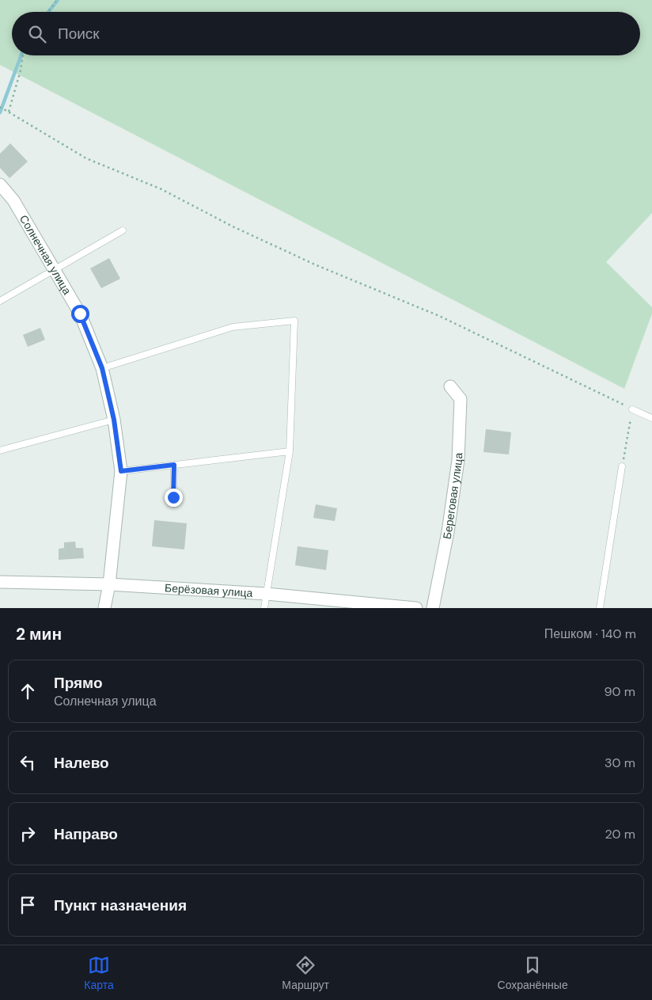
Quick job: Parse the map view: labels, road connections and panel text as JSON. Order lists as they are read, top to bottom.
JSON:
{
  "streets": {
    "street": ["Солнечная улица", "Береговая улица", "Берёзовая улица"]
  },
  "crossings": [
    ["Солнечная улица", "Берёзовая улица"]
  ],
  "page": {
    "search": "Поиск",
    "heading": ["2 мин", "Пешком · 140 m"],
    "list": [
      ["Прямо", "Солнечная улица", "90 m"],
      ["Налево", "30 m"],
      ["Направо", "20 m"],
      "Пункт назначения"
    ],
    "nav": ["Карта", "Маршрут", "Сохранённые"]
  }
}
